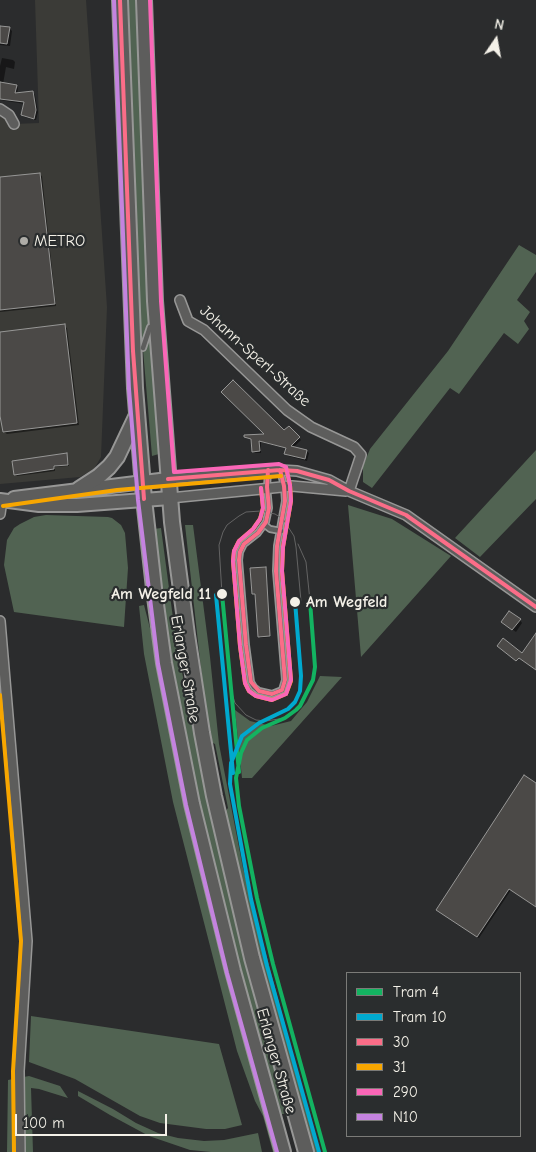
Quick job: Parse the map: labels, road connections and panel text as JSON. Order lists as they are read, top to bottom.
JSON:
{
  "streets": {
    "main road": ["Erlanger Straße"],
    "street": ["Johann-Sperl-Straße"]
  },
  "places": ["METRO", "Am Wegfeld 11", "Am Wegfeld"],
  "lines": [
    "transit line 30",
    "transit line 290",
    "transit line N10",
    "transit line 31",
    "tram line 4",
    "tram line 10"
  ],
  "legend": [
    "Tram 4",
    "Tram 10",
    "30",
    "31",
    "290",
    "N10"
  ],
  "scale_bar": "100 m",
  "north": "top"
}
